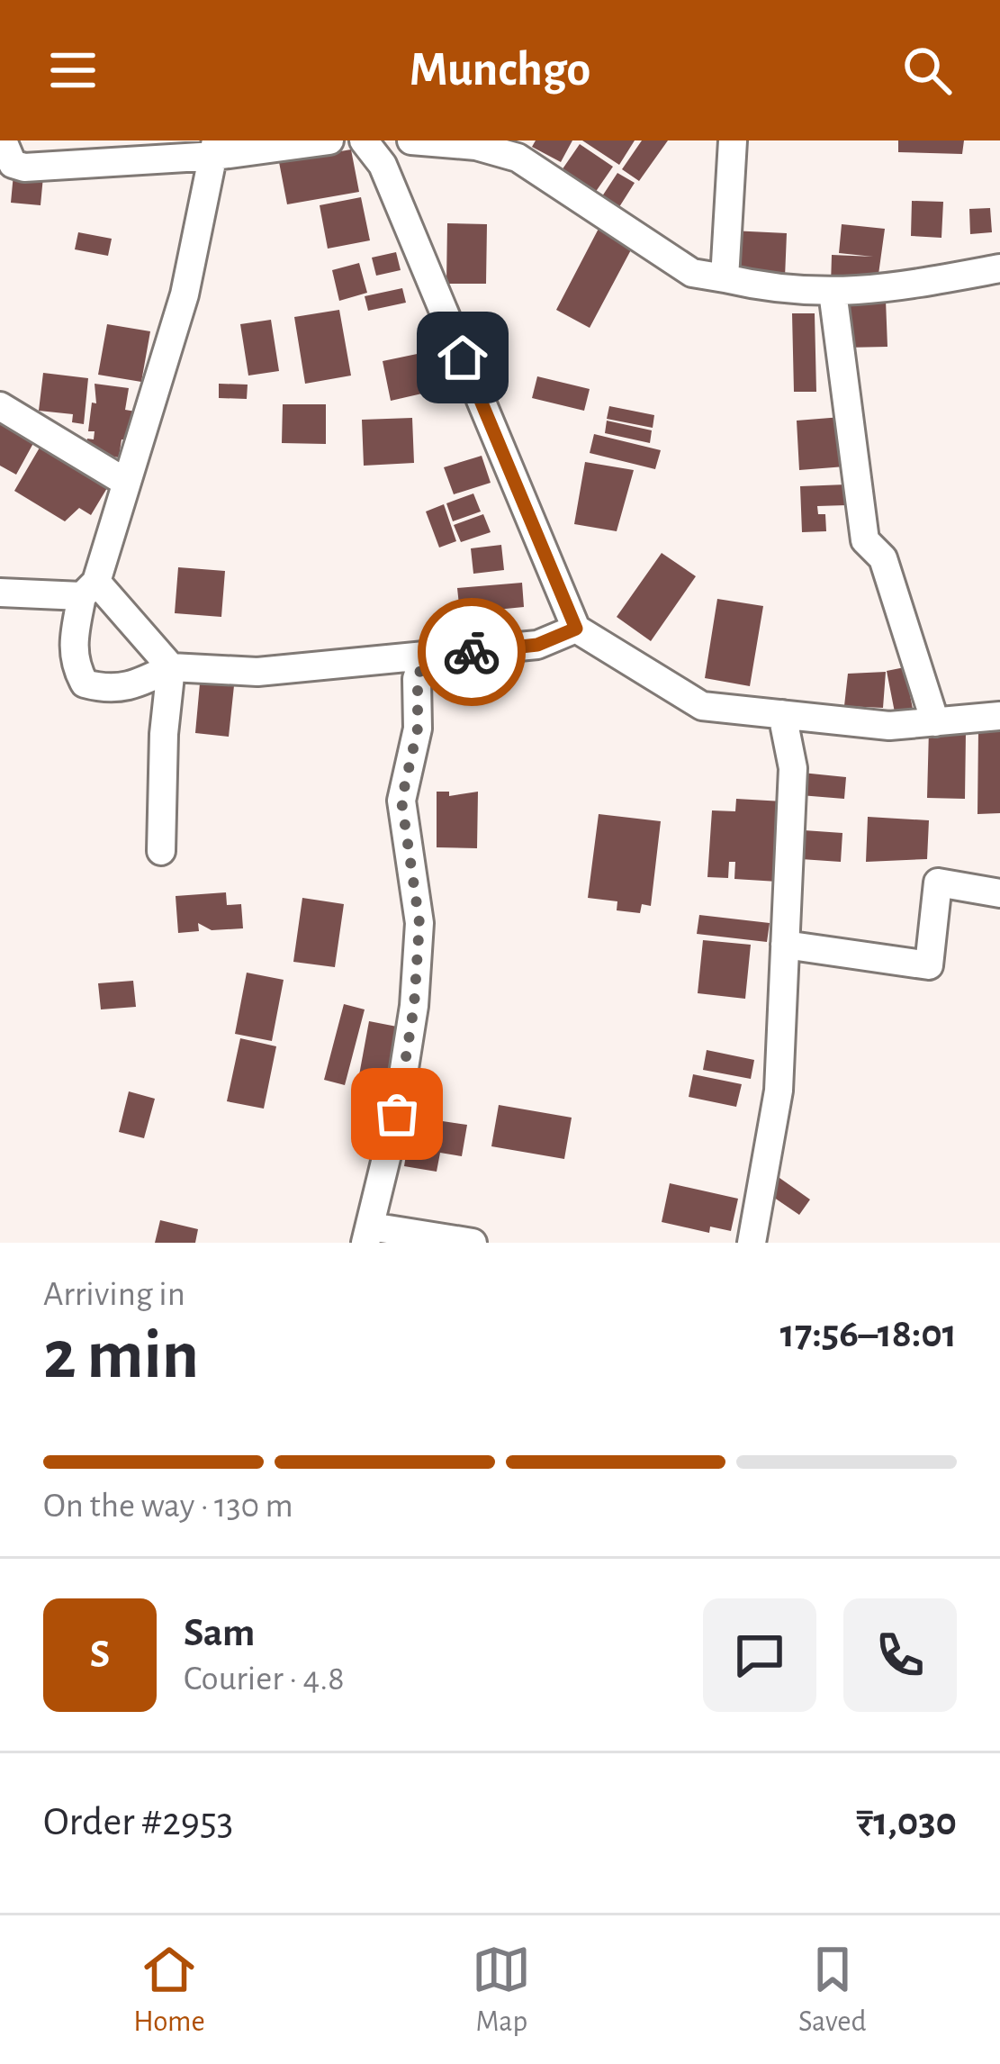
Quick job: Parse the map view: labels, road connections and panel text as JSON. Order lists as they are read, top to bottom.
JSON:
{
  "page": {
    "header": "Munchgo",
    "heading": ["2 min", "Arriving in", "17:56–18:01"],
    "panel": [
      "Sam",
      "Courier · 4.8",
      "Order #2953",
      "₹1,030"
    ],
    "bar": "On the way · 130 m",
    "round": "S",
    "tabs": ["Home", "Map", "Saved"]
  }
}
